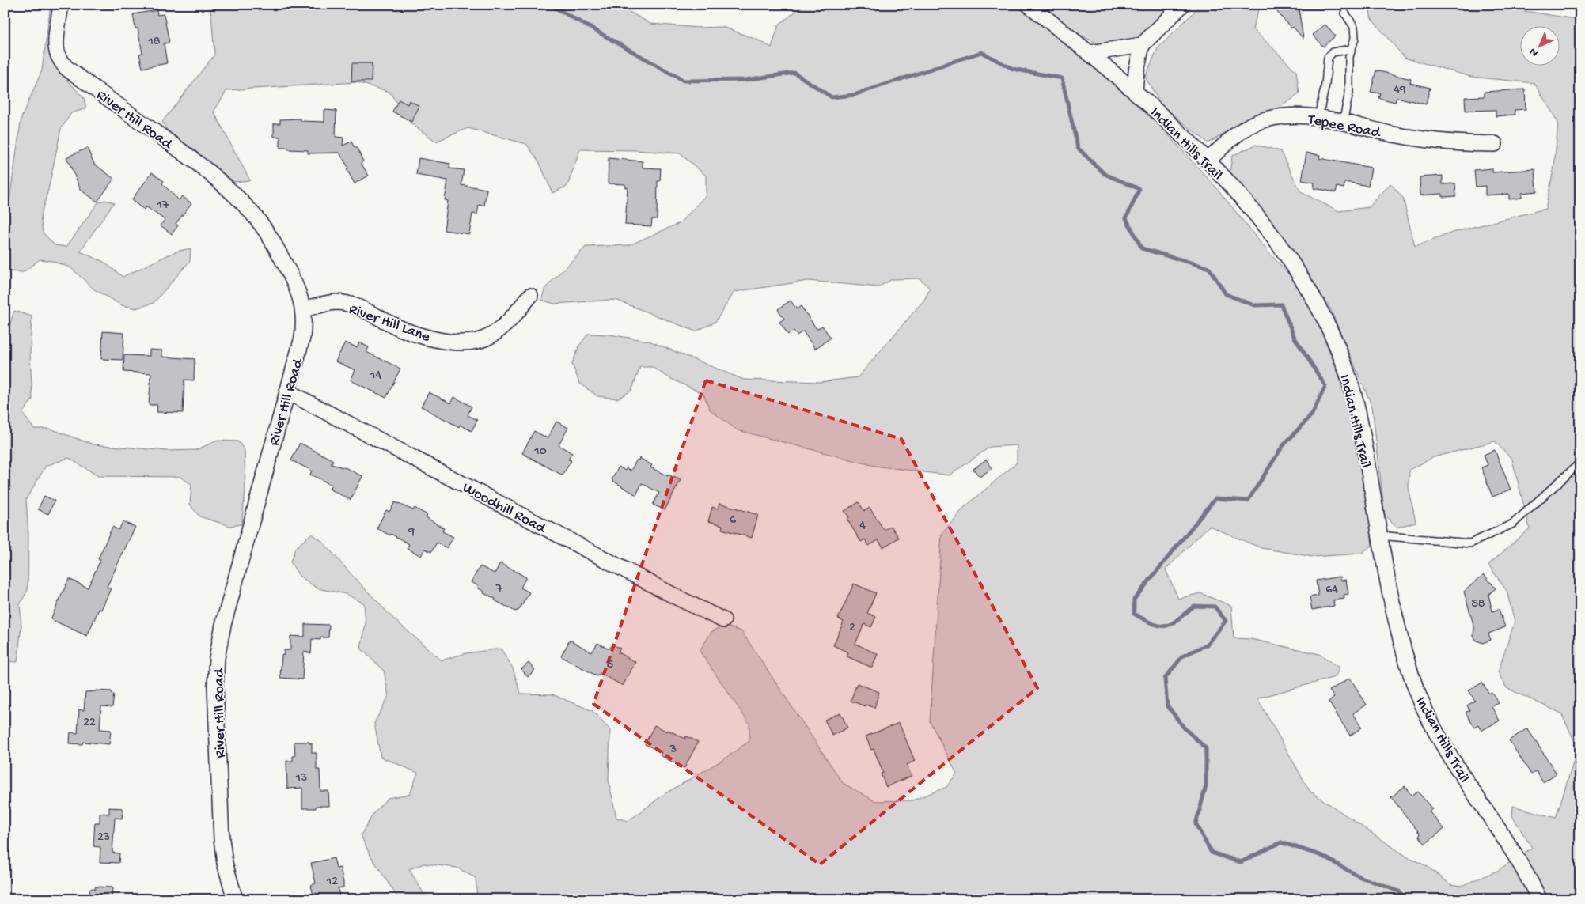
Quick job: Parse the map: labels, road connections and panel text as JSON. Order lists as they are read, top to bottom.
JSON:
{
  "streets": {
    "street": [
      "River Hill Road",
      "Tepee Road",
      "Indian Hills Trail",
      "River Hill Lane",
      "Woodhill Road"
    ]
  },
  "crossings": [
    ["River Hill Road", "River Hill Lane"],
    ["River Hill Road", "Woodhill Road"],
    ["Tepee Road", "Indian Hills Trail"]
  ],
  "house_numbers": [
    "18",
    "49",
    "17",
    "14",
    "10",
    "6",
    "4",
    "9",
    "7",
    "64",
    "58",
    "2",
    "5",
    "22",
    "3",
    "13",
    "23",
    "12"
  ],
  "north": "bottom left"
}
